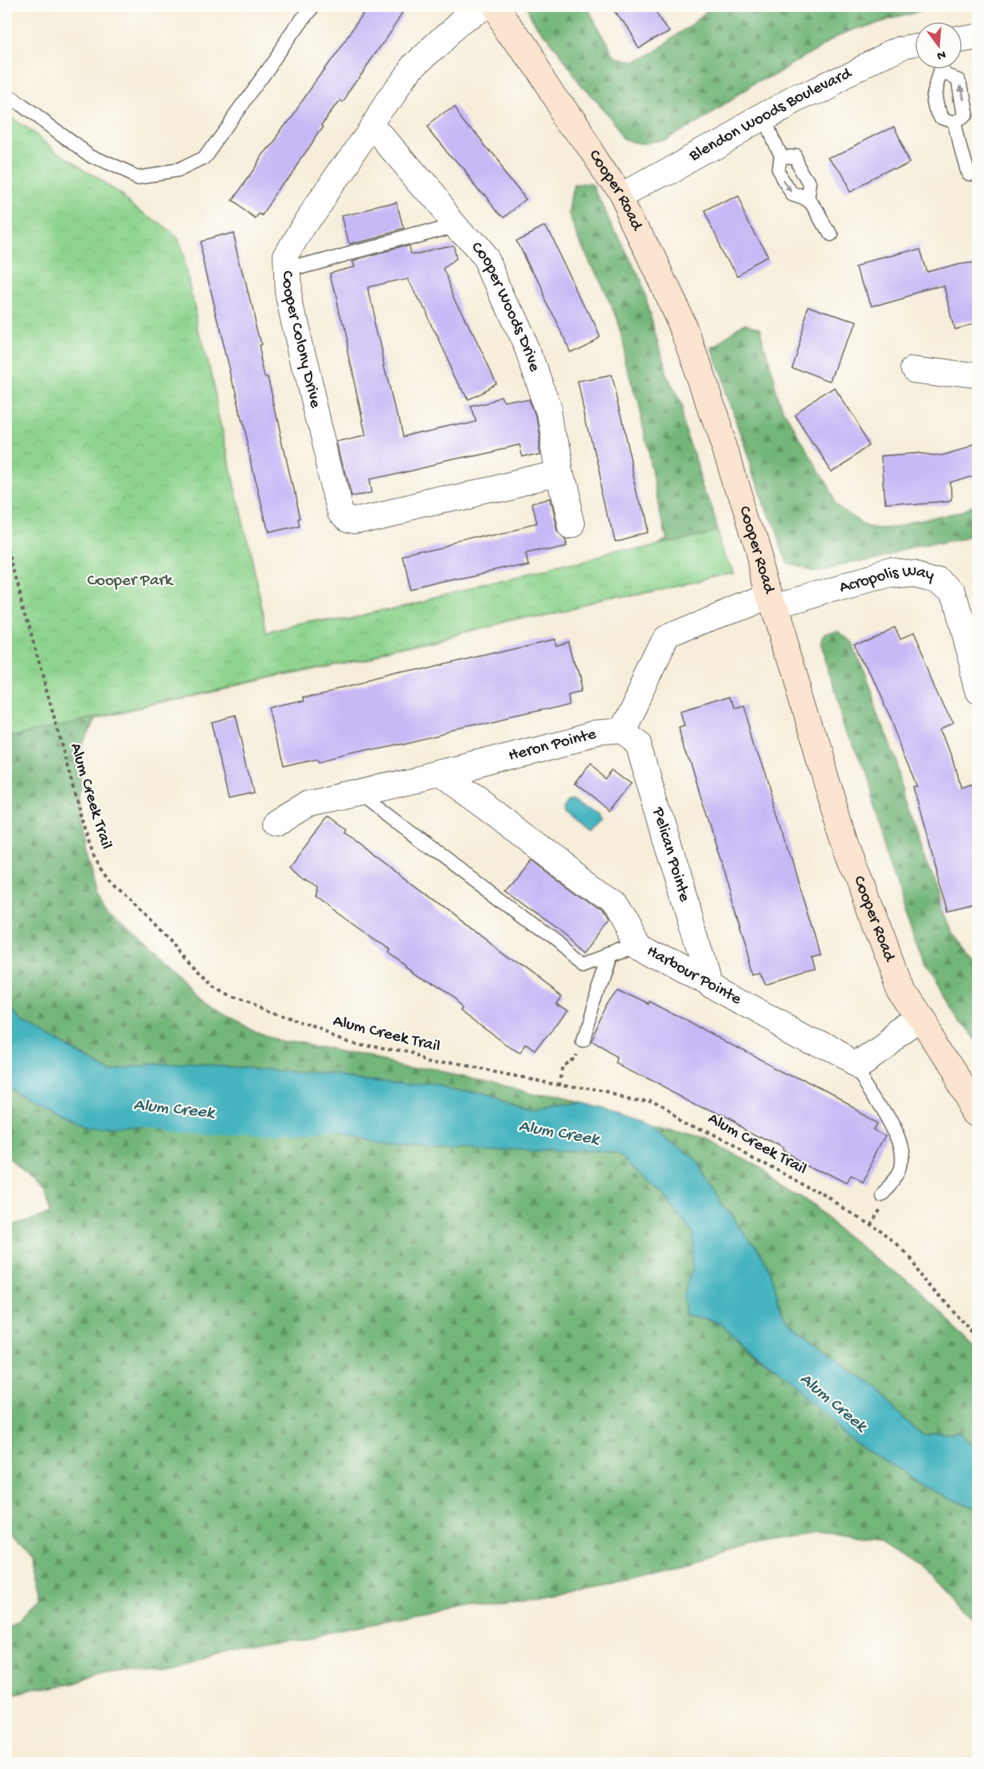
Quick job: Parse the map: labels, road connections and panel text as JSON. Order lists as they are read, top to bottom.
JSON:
{
  "streets": {
    "street": [
      "Blendon Woods Boulevard",
      "Cooper Road",
      "Cooper Woods Drive",
      "Cooper Colony Drive",
      "Acropolis Way",
      "Heron Pointe",
      "Pelican Pointe",
      "Harbour Pointe"
    ],
    "path": ["Alum Creek Trail"]
  },
  "crossings": [
    ["Blendon Woods Boulevard", "Cooper Road"],
    ["Cooper Road", "Acropolis Way"],
    ["Cooper Woods Drive", "Cooper Colony Drive"],
    ["Heron Pointe", "Pelican Pointe"],
    ["Heron Pointe", "Harbour Pointe"],
    ["Pelican Pointe", "Harbour Pointe"]
  ],
  "water": ["Alum Creek"],
  "parks": ["Cooper Park"],
  "north": "bottom"
}
